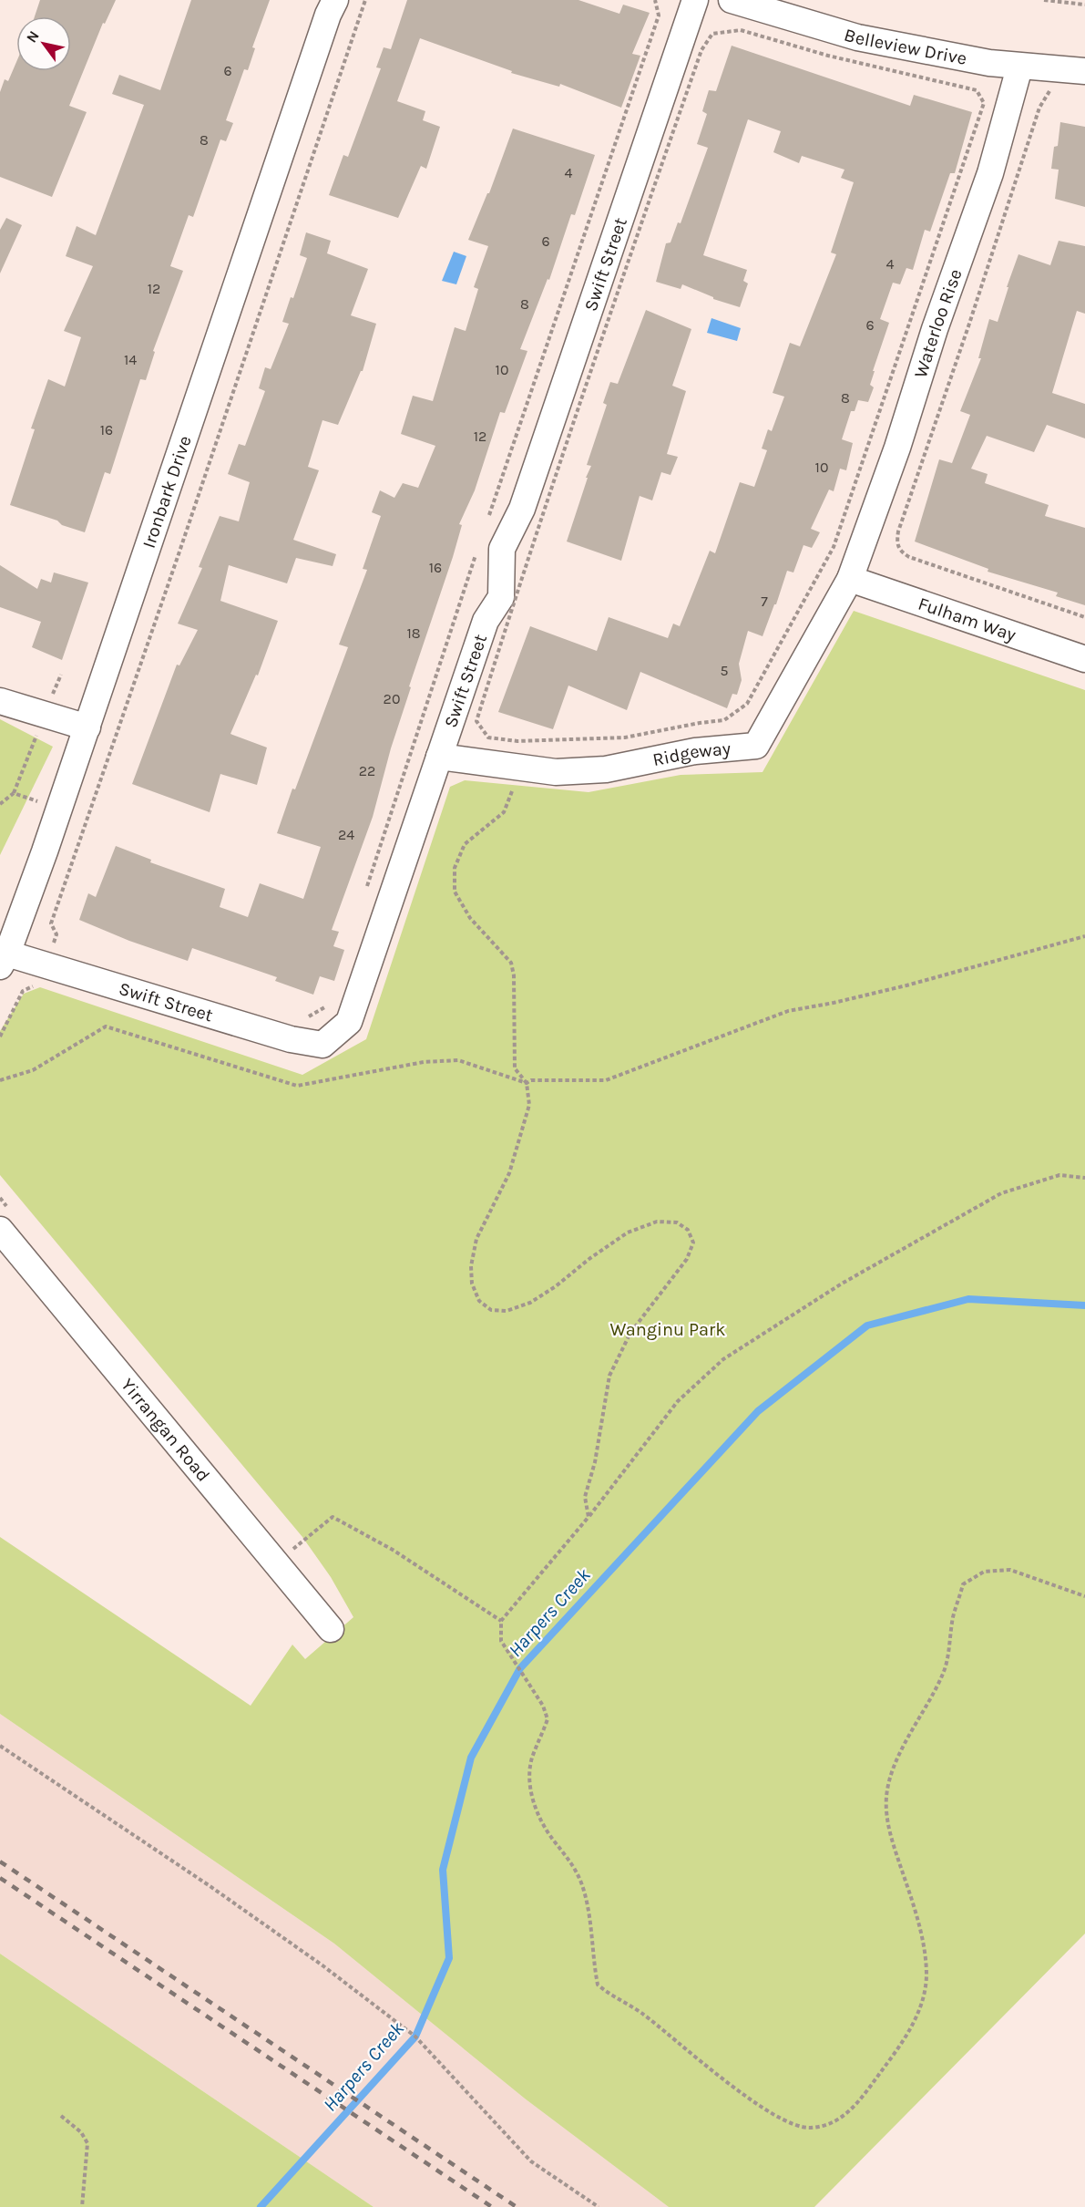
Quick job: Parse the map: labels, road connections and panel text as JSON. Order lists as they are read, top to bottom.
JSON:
{
  "streets": {
    "street": [
      "Belleview Drive",
      "Swift Street",
      "Waterloo Rise",
      "Ironbark Drive",
      "Fulham Way",
      "Ridgeway",
      "Yirrangan Road"
    ]
  },
  "crossings": [
    ["Belleview Drive", "Waterloo Rise"],
    ["Swift Street", "Ironbark Drive"],
    ["Swift Street", "Ridgeway"],
    ["Waterloo Rise", "Fulham Way"],
    ["Waterloo Rise", "Ridgeway"],
    ["Fulham Way", "Ridgeway"]
  ],
  "water": ["Harpers Creek"],
  "parks": ["Wanginu Park"],
  "house_numbers": [
    "6",
    "8",
    "4",
    "6",
    "4",
    "12",
    "8",
    "6",
    "14",
    "10",
    "8",
    "16",
    "12",
    "10",
    "16",
    "7",
    "18",
    "5",
    "20",
    "22",
    "24"
  ],
  "north": "top left"
}
